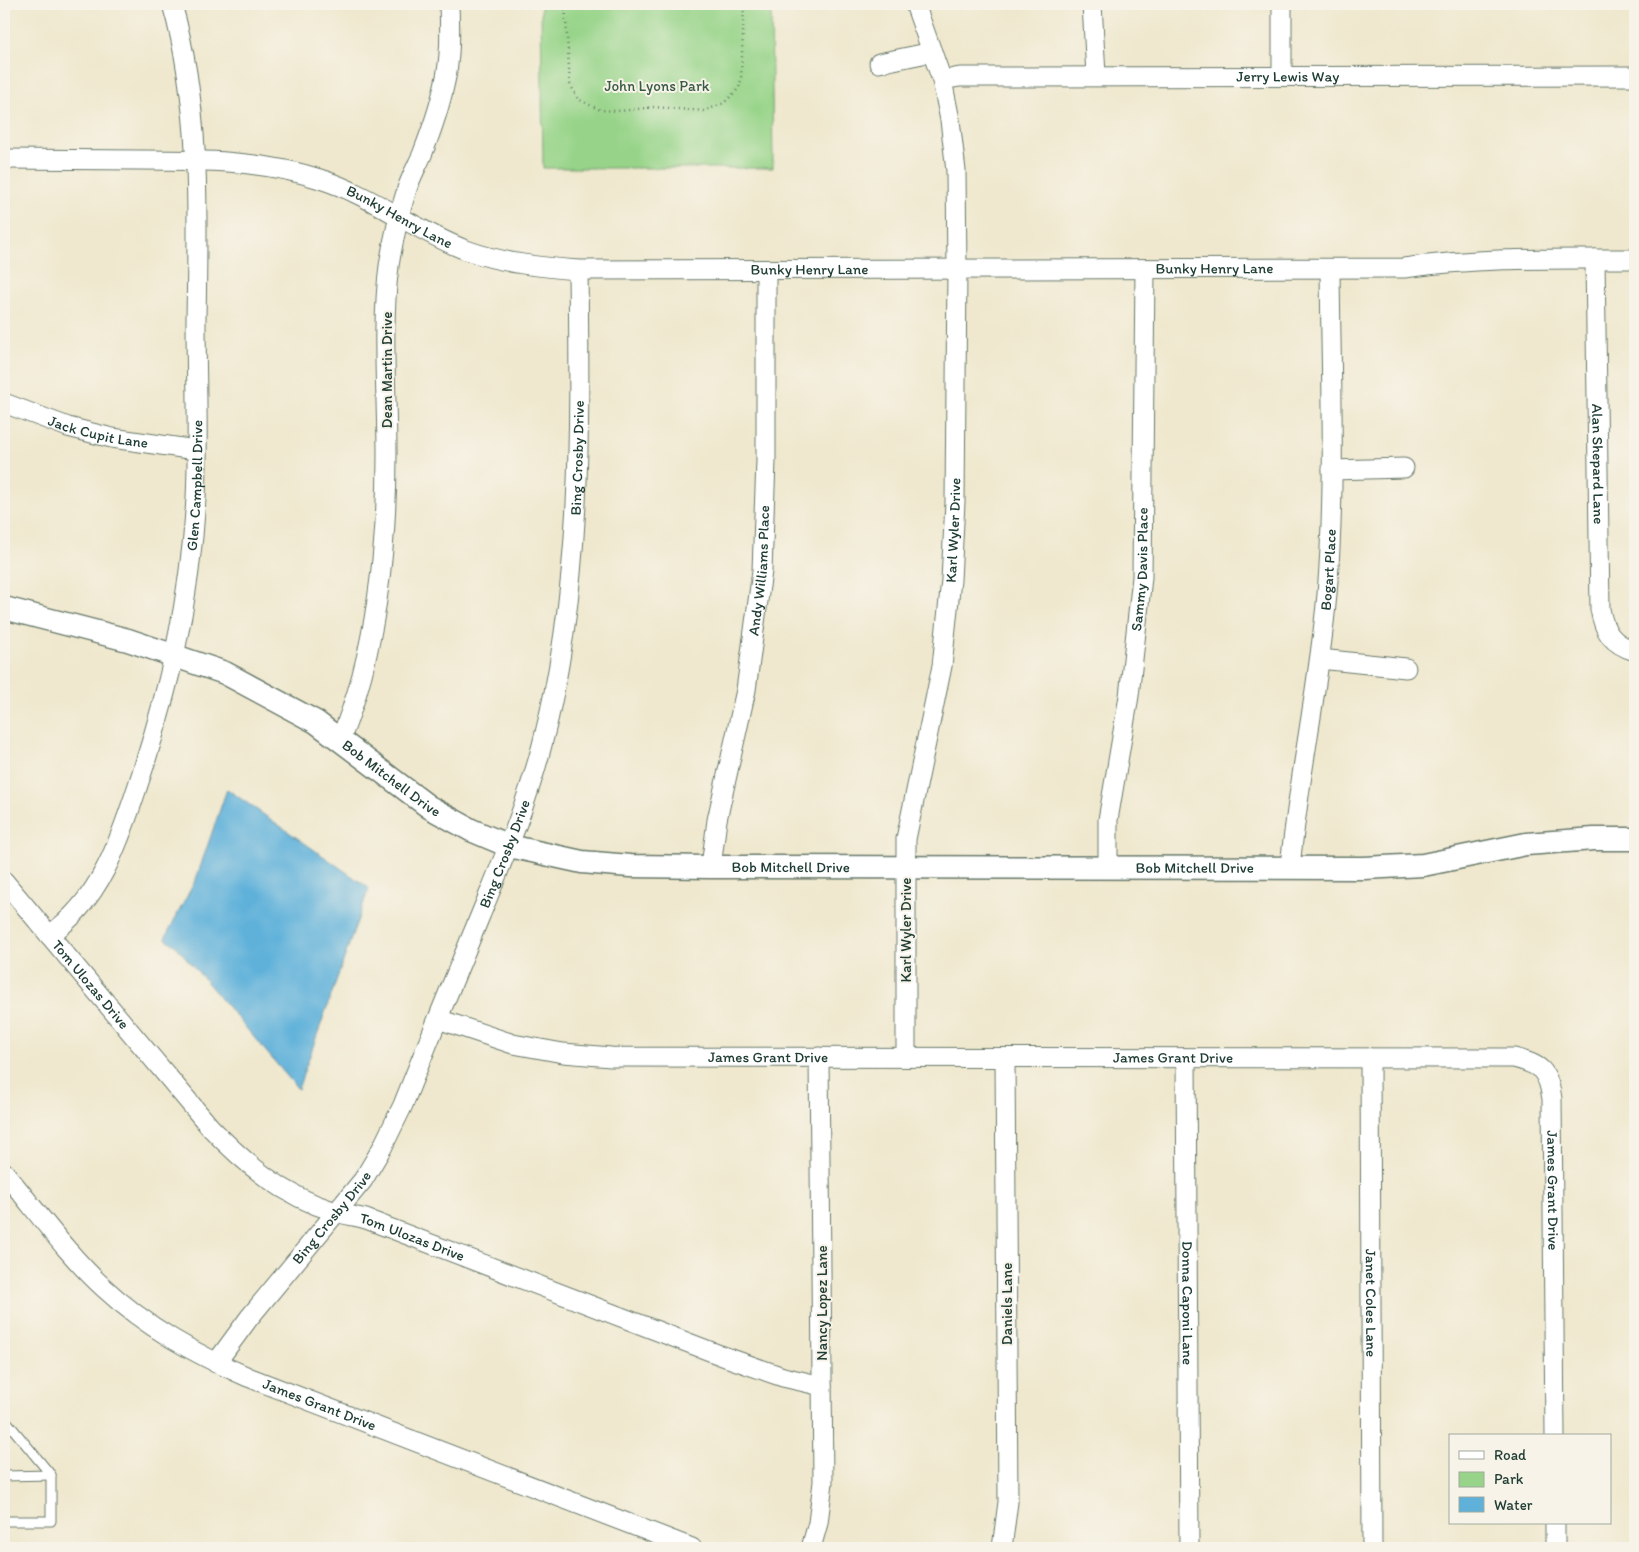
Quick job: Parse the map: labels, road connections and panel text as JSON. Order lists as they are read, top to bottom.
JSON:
{
  "streets": {
    "street": [
      "Jerry Lewis Way",
      "Bunky Henry Lane",
      "Dean Martin Drive",
      "Jack Cupit Lane",
      "Bing Crosby Drive",
      "Alan Shepard Lane",
      "Glen Campbell Drive",
      "Karl Wyler Drive",
      "Sammy Davis Place",
      "Bogart Place",
      "Andy Williams Place",
      "Bob Mitchell Drive",
      "Tom Ulozas Drive",
      "James Grant Drive",
      "Nancy Lopez Lane",
      "Donna Caponi Lane",
      "Janet Coles Lane",
      "Daniels Lane"
    ]
  },
  "crossings": [
    ["Jerry Lewis Way", "Karl Wyler Drive"],
    ["Bunky Henry Lane", "Dean Martin Drive"],
    ["Bunky Henry Lane", "Bing Crosby Drive"],
    ["Bunky Henry Lane", "Alan Shepard Lane"],
    ["Bunky Henry Lane", "Glen Campbell Drive"],
    ["Bunky Henry Lane", "Karl Wyler Drive"],
    ["Bunky Henry Lane", "Sammy Davis Place"],
    ["Bunky Henry Lane", "Bogart Place"],
    ["Bunky Henry Lane", "Andy Williams Place"],
    ["Dean Martin Drive", "Bob Mitchell Drive"],
    ["Jack Cupit Lane", "Glen Campbell Drive"],
    ["Bing Crosby Drive", "Bob Mitchell Drive"],
    ["Bing Crosby Drive", "Tom Ulozas Drive"],
    ["Bing Crosby Drive", "James Grant Drive"],
    ["Glen Campbell Drive", "Bob Mitchell Drive"],
    ["Glen Campbell Drive", "Tom Ulozas Drive"],
    ["Karl Wyler Drive", "Bob Mitchell Drive"],
    ["Karl Wyler Drive", "James Grant Drive"],
    ["Sammy Davis Place", "Bob Mitchell Drive"],
    ["Bogart Place", "Bob Mitchell Drive"],
    ["Andy Williams Place", "Bob Mitchell Drive"],
    ["Tom Ulozas Drive", "Nancy Lopez Lane"],
    ["James Grant Drive", "Nancy Lopez Lane"],
    ["James Grant Drive", "Donna Caponi Lane"],
    ["James Grant Drive", "Janet Coles Lane"],
    ["James Grant Drive", "Daniels Lane"]
  ],
  "parks": ["John Lyons Park"],
  "legend": ["Road", "Park", "Water"]
}
